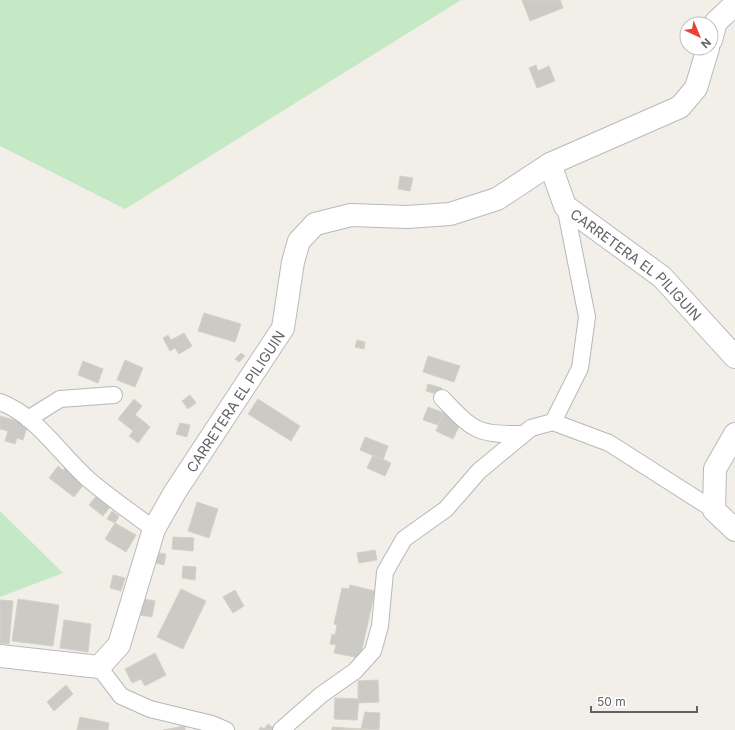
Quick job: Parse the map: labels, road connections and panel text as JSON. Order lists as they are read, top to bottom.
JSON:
{
  "streets": {
    "street": ["CARRETERA EL PILIGUIN"]
  },
  "scale_bar": "50 m",
  "north": "bottom right"
}
